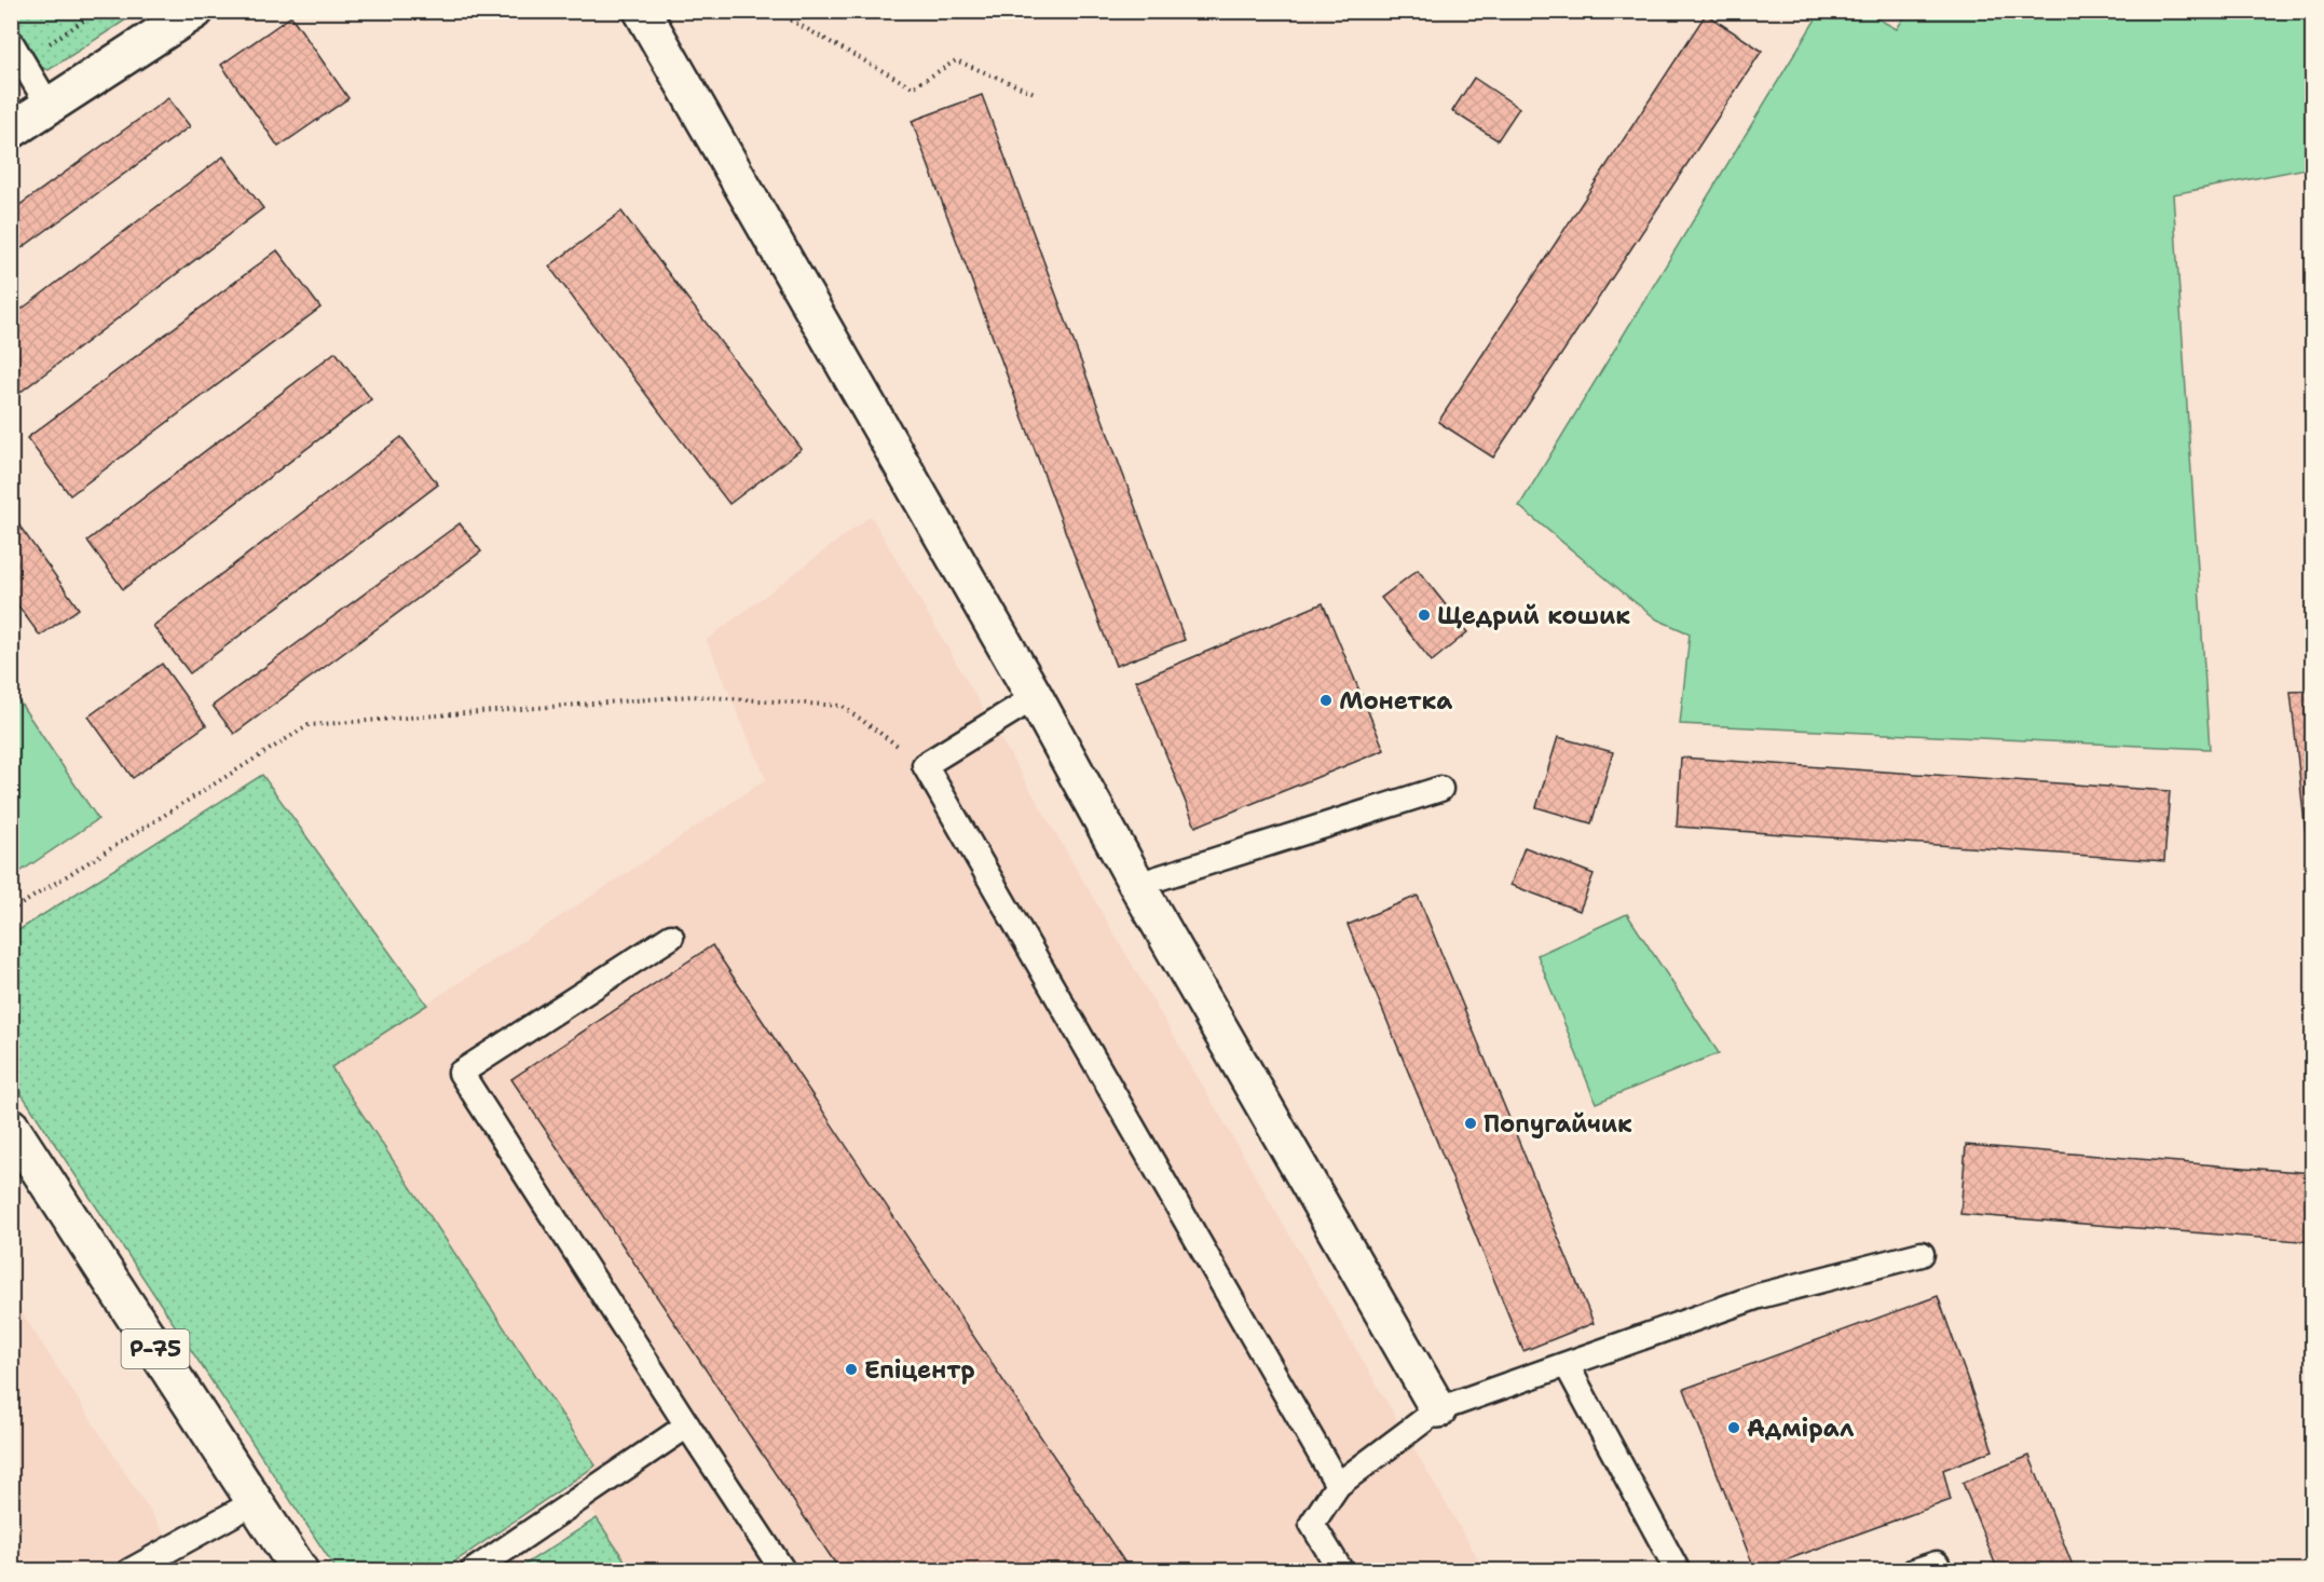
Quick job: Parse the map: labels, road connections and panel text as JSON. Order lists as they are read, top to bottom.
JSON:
{
  "streets": {
    "street": ["Р-75"]
  },
  "places": [
    "Щедрий кошик",
    "Монетка",
    "Попугайчик",
    "Епіцентр",
    "Адмірал"
  ]
}
